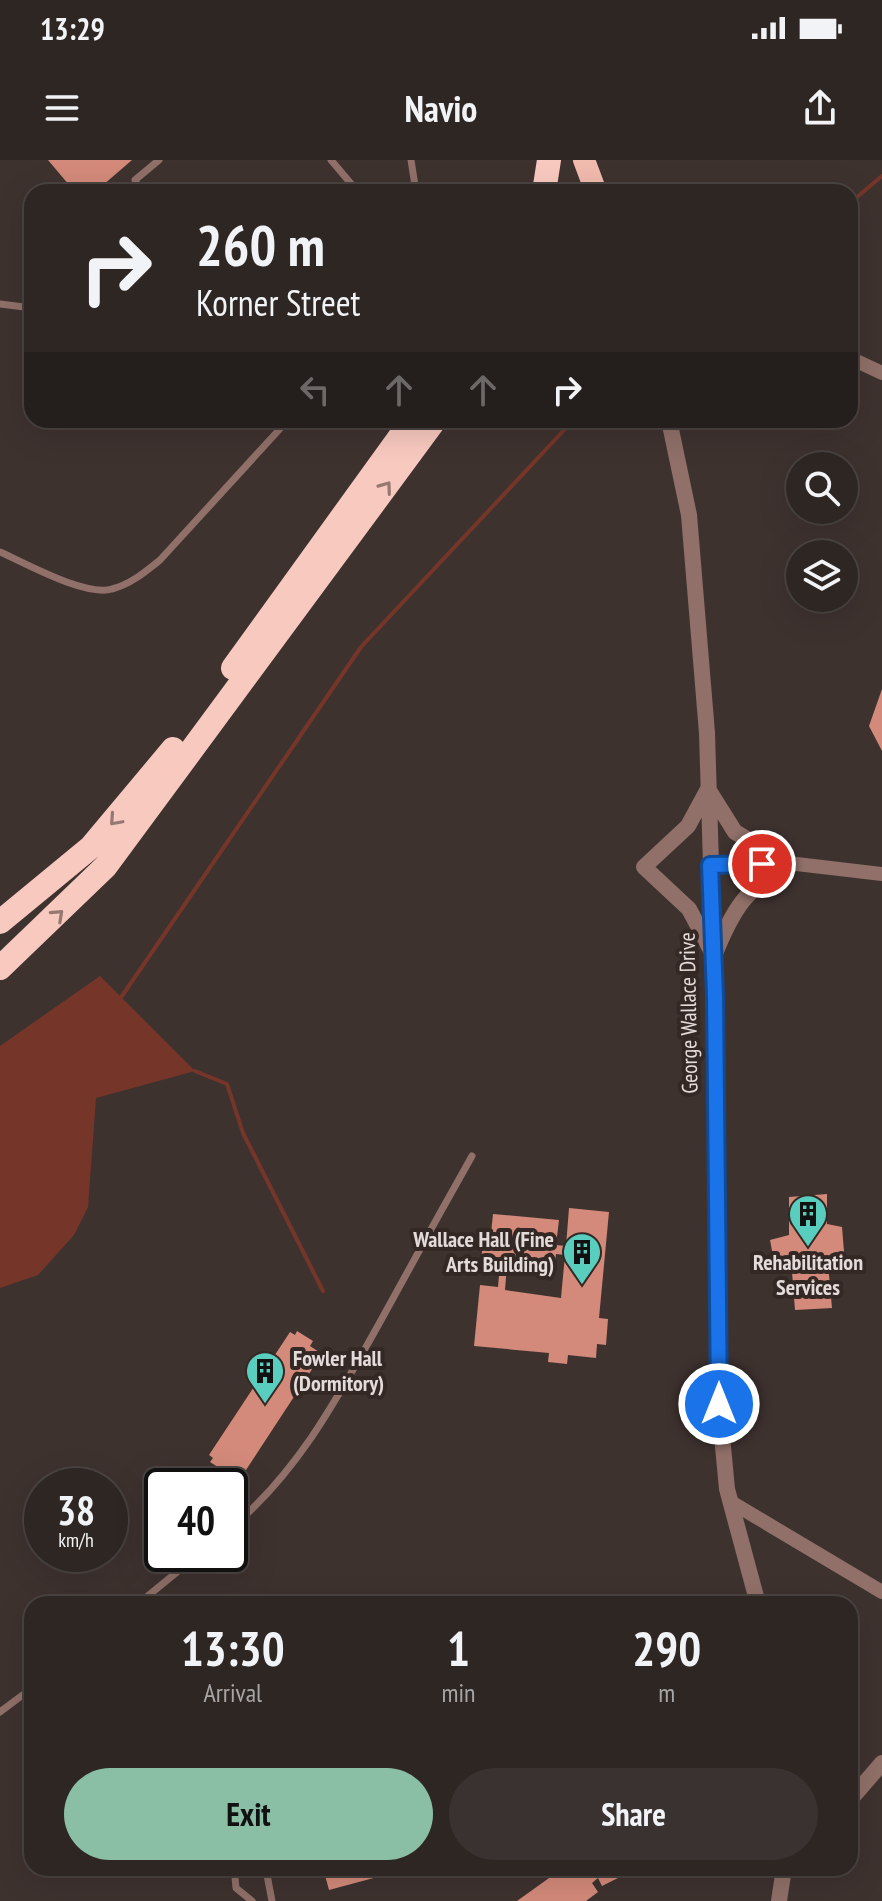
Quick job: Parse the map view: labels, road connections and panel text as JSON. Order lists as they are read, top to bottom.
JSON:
{
  "streets": {
    "street": ["George Wallace Drive"]
  },
  "places": {
    "building": ["Rehabilitation Services", "Wallace Hall (Fine Arts Building)", "Fowler Hall (Dormitory)"]
  },
  "page": {
    "status": "13:29",
    "header": "Navio",
    "turn": ["260 m", "Korner Street"],
    "speed": "38 km/h",
    "limit": "40",
    "eta": [
      "13:30",
      "Arrival",
      "1",
      "min",
      "290",
      "m"
    ],
    "buttons": ["Exit", "Share"]
  }
}
